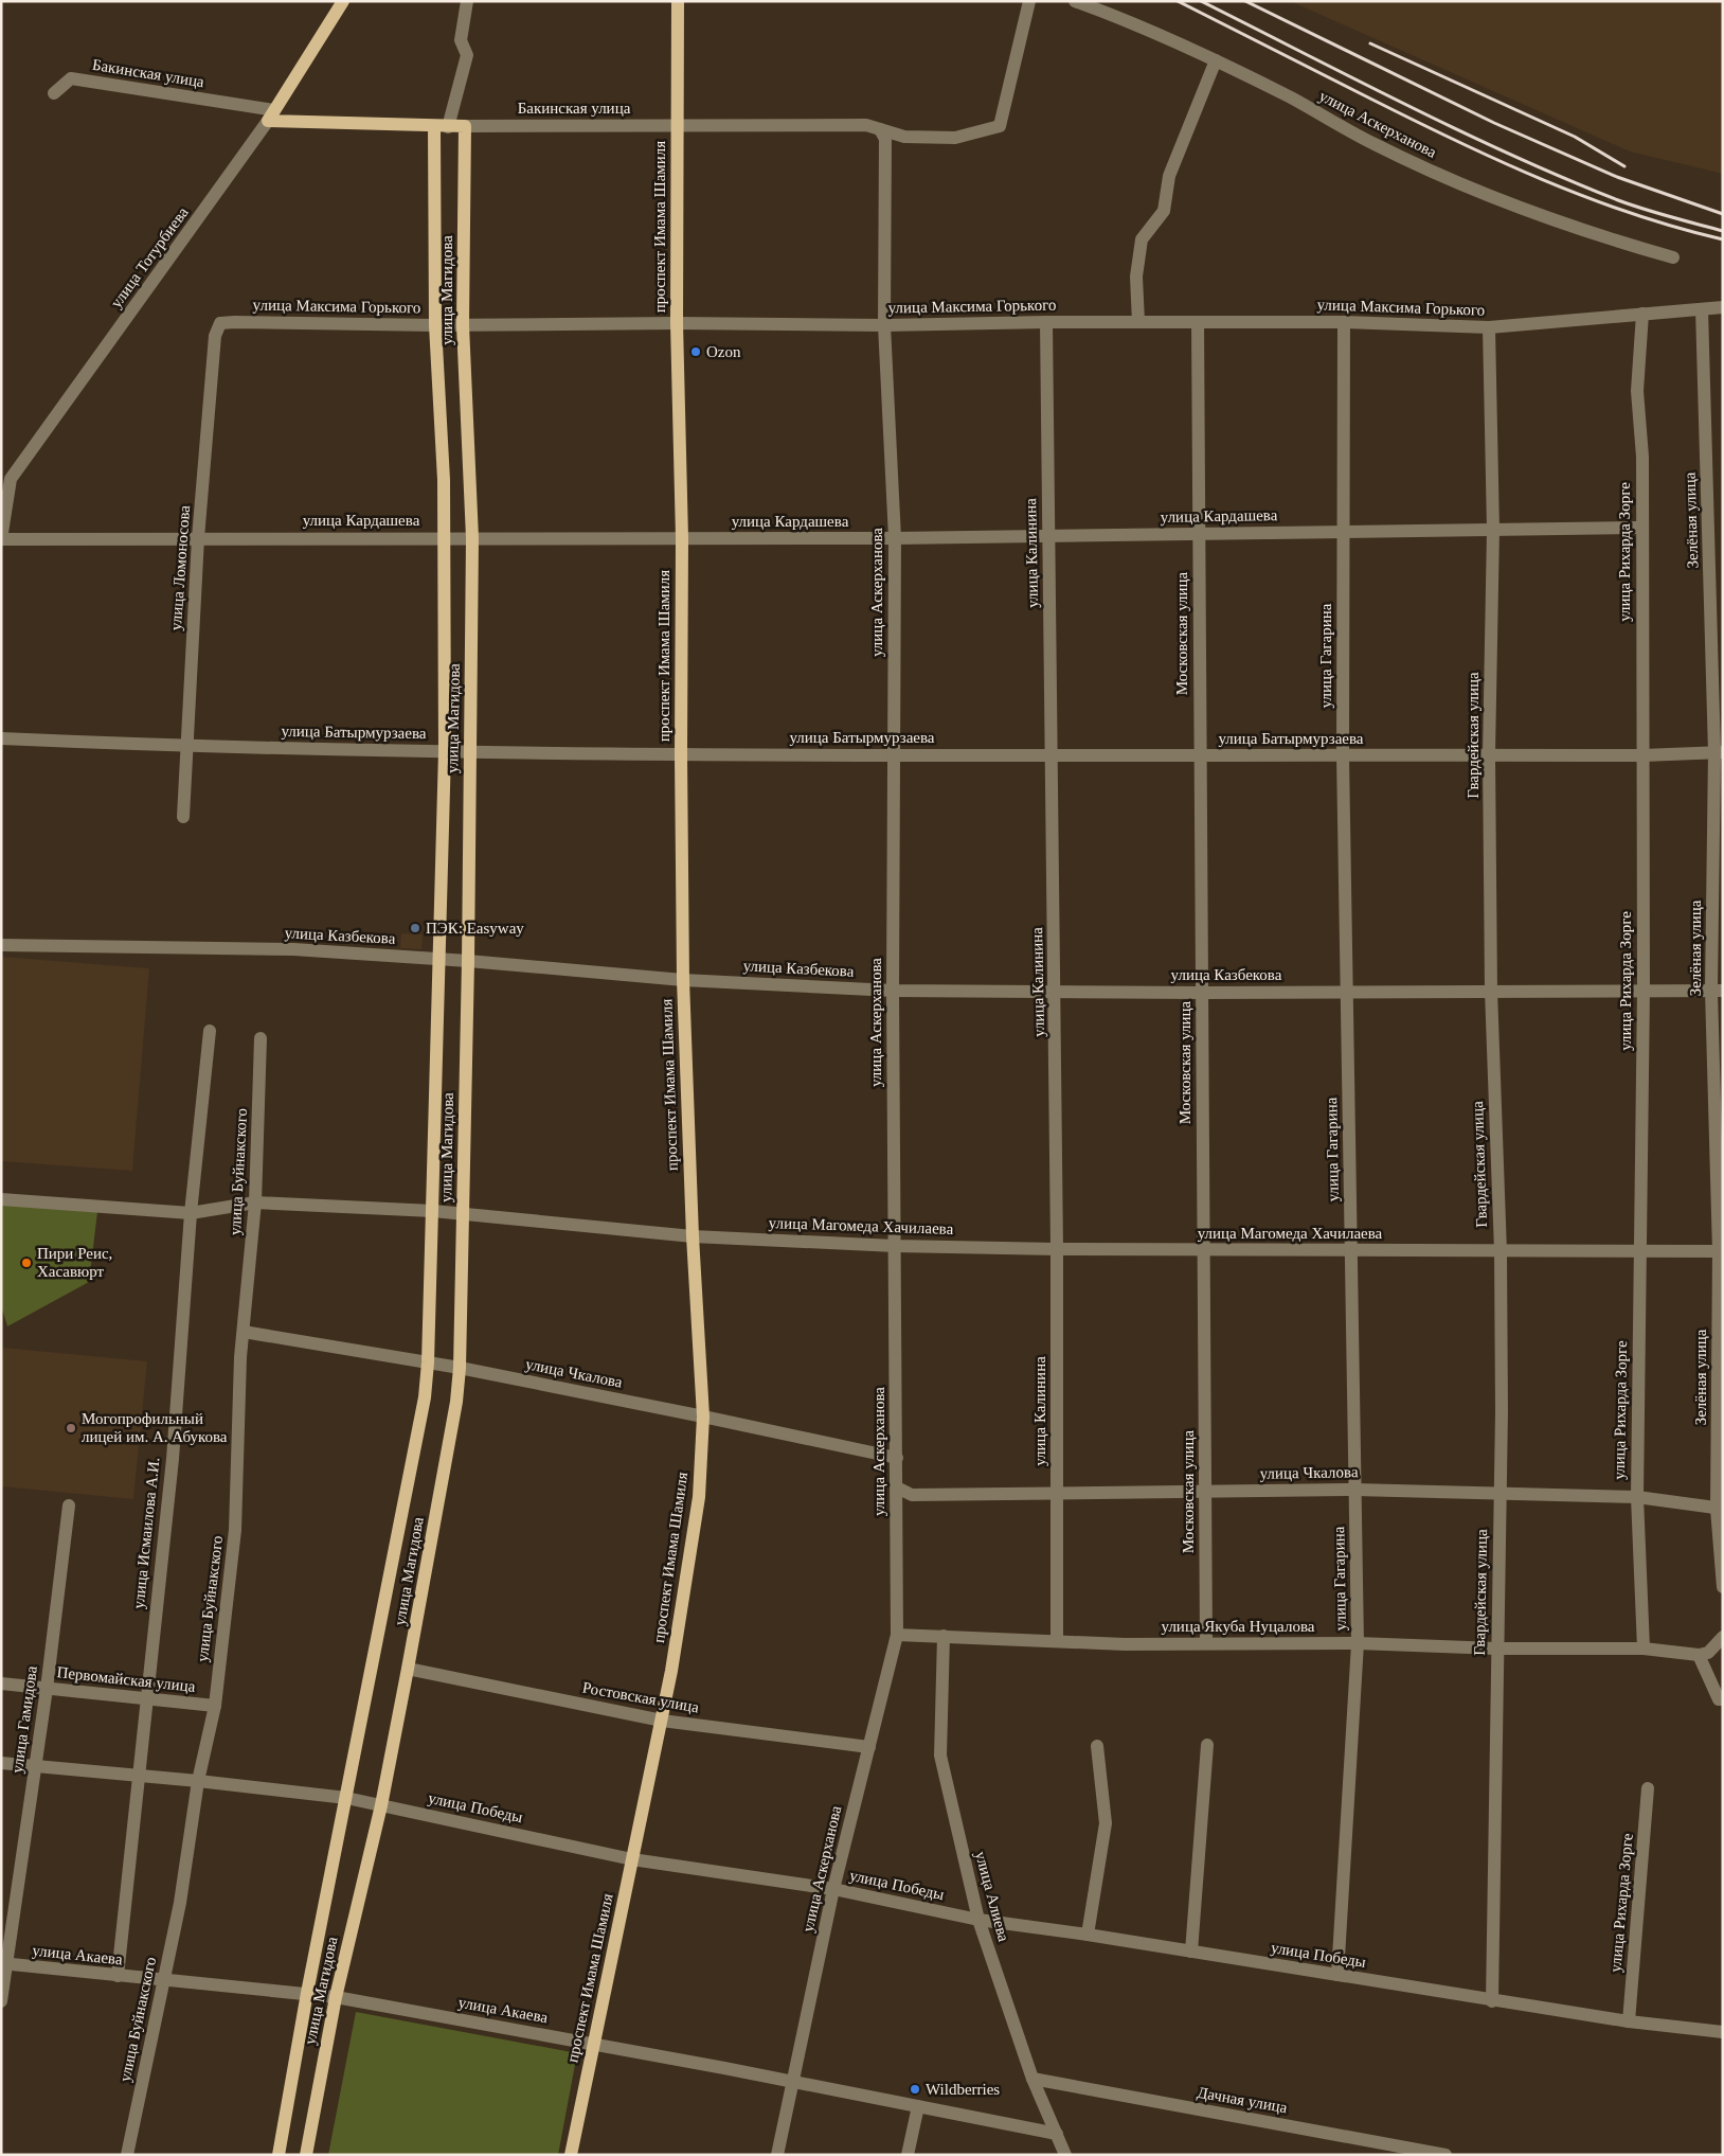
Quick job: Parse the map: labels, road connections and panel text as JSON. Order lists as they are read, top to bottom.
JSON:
{
  "streets": {
    "main road": [
      "Бакинская улица",
      "проспект Имама Шамиля",
      "улица Тотурбиева",
      "улица Магидова"
    ],
    "street": [
      "улица Аскерханова",
      "улица Максима Горького",
      "улица Кардашева",
      "Зелёная улица",
      "улица Рихарда Зорге",
      "улица Калинина",
      "улица Ломоносова",
      "Московская улица",
      "улица Гагарина",
      "улица Батырмурзаева",
      "Гвардейская улица",
      "улица Казбекова",
      "улица Буйнакского",
      "улица Магомеда Хачилаева",
      "улица Чкалова",
      "улица Исмаилова А.И.",
      "улица Якуба Нуцалова",
      "Первомайская улица",
      "Ростовская улица",
      "улица Гамидова",
      "улица Победы",
      "улица Алиева",
      "улица Акаева",
      "Дачная улица"
    ]
  },
  "crossings": [
    ["Бакинская улица", "улица Аскерханова"],
    ["Бакинская улица", "проспект Имама Шамиля"],
    ["Бакинская улица", "улица Тотурбиева"],
    ["Бакинская улица", "улица Магидова"],
    ["улица Аскерханова", "улица Максима Горького"],
    ["улица Аскерханова", "улица Кардашева"],
    ["улица Аскерханова", "улица Батырмурзаева"],
    ["улица Аскерханова", "улица Казбекова"],
    ["улица Аскерханова", "улица Магомеда Хачилаева"],
    ["улица Аскерханова", "улица Чкалова"],
    ["улица Аскерханова", "улица Якуба Нуцалова"],
    ["улица Аскерханова", "Ростовская улица"],
    ["улица Аскерханова", "улица Победы"],
    ["улица Аскерханова", "улица Акаева"],
    ["проспект Имама Шамиля", "улица Максима Горького"],
    ["проспект Имама Шамиля", "улица Кардашева"],
    ["проспект Имама Шамиля", "улица Батырмурзаева"],
    ["проспект Имама Шамиля", "улица Казбекова"],
    ["проспект Имама Шамиля", "улица Магомеда Хачилаева"],
    ["проспект Имама Шамиля", "улица Чкалова"],
    ["проспект Имама Шамиля", "Ростовская улица"],
    ["проспект Имама Шамиля", "улица Победы"],
    ["проспект Имама Шамиля", "улица Акаева"],
    ["улица Тотурбиева", "улица Кардашева"],
    ["улица Магидова", "улица Максима Горького"],
    ["улица Магидова", "улица Кардашева"],
    ["улица Магидова", "улица Батырмурзаева"],
    ["улица Магидова", "улица Казбекова"],
    ["улица Магидова", "улица Магомеда Хачилаева"],
    ["улица Магидова", "улица Чкалова"],
    ["улица Магидова", "Ростовская улица"],
    ["улица Магидова", "улица Победы"],
    ["улица Магидова", "улица Акаева"],
    ["улица Максима Горького", "Зелёная улица"],
    ["улица Максима Горького", "улица Рихарда Зорге"],
    ["улица Максима Горького", "улица Калинина"],
    ["улица Максима Горького", "улица Ломоносова"],
    ["улица Максима Горького", "Московская улица"],
    ["улица Максима Горького", "улица Гагарина"],
    ["улица Максима Горького", "Гвардейская улица"],
    ["улица Кардашева", "улица Рихарда Зорге"],
    ["улица Кардашева", "улица Калинина"],
    ["улица Кардашева", "улица Ломоносова"],
    ["улица Кардашева", "Московская улица"],
    ["улица Кардашева", "улица Гагарина"],
    ["улица Кардашева", "Гвардейская улица"],
    ["Зелёная улица", "улица Батырмурзаева"],
    ["Зелёная улица", "улица Казбекова"],
    ["Зелёная улица", "улица Магомеда Хачилаева"],
    ["Зелёная улица", "улица Чкалова"],
    ["улица Рихарда Зорге", "улица Батырмурзаева"],
    ["улица Рихарда Зорге", "улица Казбекова"],
    ["улица Рихарда Зорге", "улица Магомеда Хачилаева"],
    ["улица Рихарда Зорге", "улица Чкалова"],
    ["улица Рихарда Зорге", "улица Якуба Нуцалова"],
    ["улица Рихарда Зорге", "улица Победы"],
    ["улица Калинина", "улица Батырмурзаева"],
    ["улица Калинина", "улица Казбекова"],
    ["улица Калинина", "улица Магомеда Хачилаева"],
    ["улица Калинина", "улица Чкалова"],
    ["улица Калинина", "улица Якуба Нуцалова"],
    ["улица Ломоносова", "улица Батырмурзаева"],
    ["Московская улица", "улица Батырмурзаева"],
    ["Московская улица", "улица Казбекова"],
    ["Московская улица", "улица Магомеда Хачилаева"],
    ["Московская улица", "улица Чкалова"],
    ["Московская улица", "улица Якуба Нуцалова"],
    ["улица Гагарина", "улица Батырмурзаева"],
    ["улица Гагарина", "улица Казбекова"],
    ["улица Гагарина", "улица Магомеда Хачилаева"],
    ["улица Гагарина", "улица Чкалова"],
    ["улица Гагарина", "улица Якуба Нуцалова"],
    ["улица Гагарина", "улица Победы"],
    ["улица Батырмурзаева", "Гвардейская улица"],
    ["Гвардейская улица", "улица Казбекова"],
    ["Гвардейская улица", "улица Магомеда Хачилаева"],
    ["Гвардейская улица", "улица Чкалова"],
    ["Гвардейская улица", "улица Якуба Нуцалова"],
    ["Гвардейская улица", "улица Победы"],
    ["улица Буйнакского", "улица Магомеда Хачилаева"],
    ["улица Буйнакского", "улица Чкалова"],
    ["улица Буйнакского", "Первомайская улица"],
    ["улица Буйнакского", "улица Победы"],
    ["улица Буйнакского", "улица Акаева"],
    ["улица Магомеда Хачилаева", "улица Исмаилова А.И."],
    ["улица Исмаилова А.И.", "Первомайская улица"],
    ["улица Исмаилова А.И.", "улица Победы"],
    ["улица Исмаилова А.И.", "улица Акаева"],
    ["улица Якуба Нуцалова", "улица Алиева"],
    ["Первомайская улица", "улица Гамидова"],
    ["улица Гамидова", "улица Победы"],
    ["улица Гамидова", "улица Акаева"],
    ["улица Победы", "улица Алиева"],
    ["улица Алиева", "улица Акаева"],
    ["улица Алиева", "Дачная улица"]
  ],
  "places": [
    "Ozon",
    "ПЭК: Easyway",
    "Пири Реис, Хасавюрт",
    "Могопрофильный лицей им. А. Абукова",
    "Wildberries"
  ]
}
